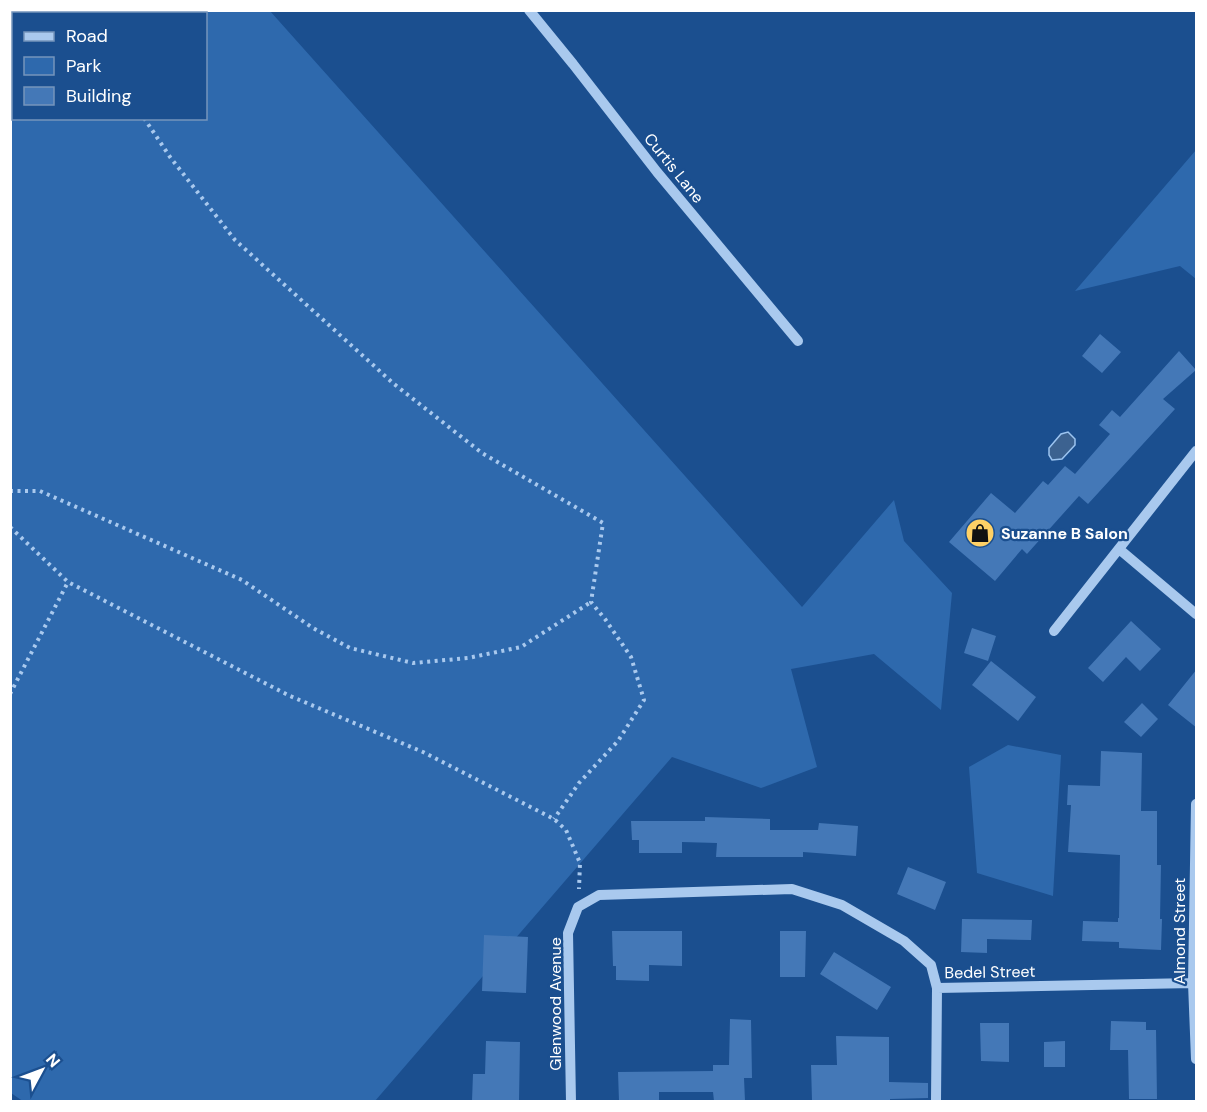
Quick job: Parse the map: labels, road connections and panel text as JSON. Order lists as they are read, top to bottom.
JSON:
{
  "streets": {
    "street": [
      "Curtis Lane",
      "Almond Street",
      "Bedel Street",
      "Glenwood Avenue"
    ]
  },
  "crossings": [
    ["Almond Street", "Bedel Street"],
    ["Bedel Street", "Glenwood Avenue"]
  ],
  "places": {
    "shop": ["Suzanne B Salon"]
  },
  "legend": ["Road", "Park", "Building"],
  "north": "top right"
}
